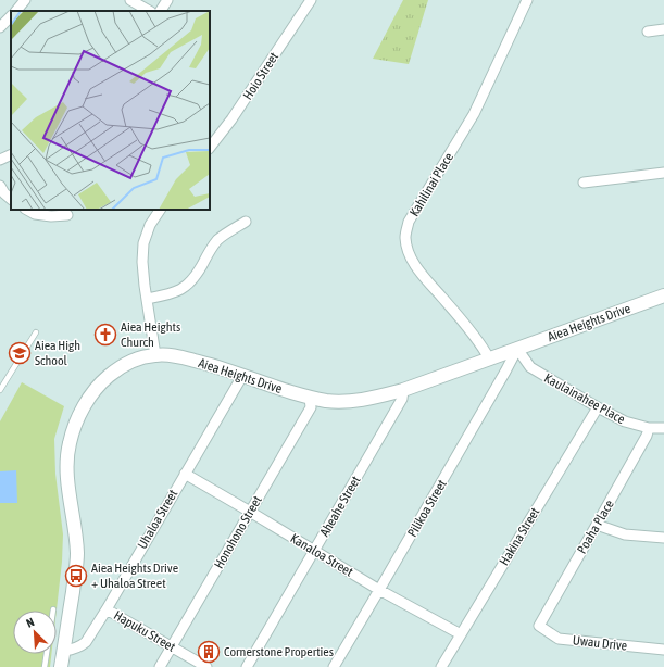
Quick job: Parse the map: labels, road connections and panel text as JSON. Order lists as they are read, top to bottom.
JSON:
{
  "streets": {
    "street": [
      "Hoio Street",
      "Kahilinai Place",
      "Aiea Heights Drive",
      "Kaulainahee Place",
      "Aheahe Street",
      "Pilikoa Street",
      "Uhaloa Street",
      "Poaha Place",
      "Honohono Street",
      "Hakina Street",
      "Kanaloa Street",
      "Hapuku Street",
      "Uwau Drive"
    ]
  },
  "crossings": [
    ["Kahilinai Place", "Aiea Heights Drive"],
    ["Aiea Heights Drive", "Kaulainahee Place"],
    ["Aiea Heights Drive", "Aheahe Street"],
    ["Aiea Heights Drive", "Pilikoa Street"],
    ["Aiea Heights Drive", "Uhaloa Street"],
    ["Aiea Heights Drive", "Honohono Street"],
    ["Kaulainahee Place", "Pilikoa Street"],
    ["Kaulainahee Place", "Poaha Place"],
    ["Kaulainahee Place", "Hakina Street"],
    ["Aheahe Street", "Kanaloa Street"],
    ["Pilikoa Street", "Kanaloa Street"],
    ["Uhaloa Street", "Kanaloa Street"],
    ["Uhaloa Street", "Hapuku Street"],
    ["Poaha Place", "Uwau Drive"],
    ["Honohono Street", "Kanaloa Street"],
    ["Honohono Street", "Hapuku Street"],
    ["Hakina Street", "Kanaloa Street"]
  ],
  "places": {
    "church": ["Aiea Heights Church"],
    "school or university": ["Aiea High School"],
    "bus stop": ["Aiea Heights Drive + Uhaloa Street"],
    "building": ["Cornerstone Properties"]
  },
  "north": "top left"
}
